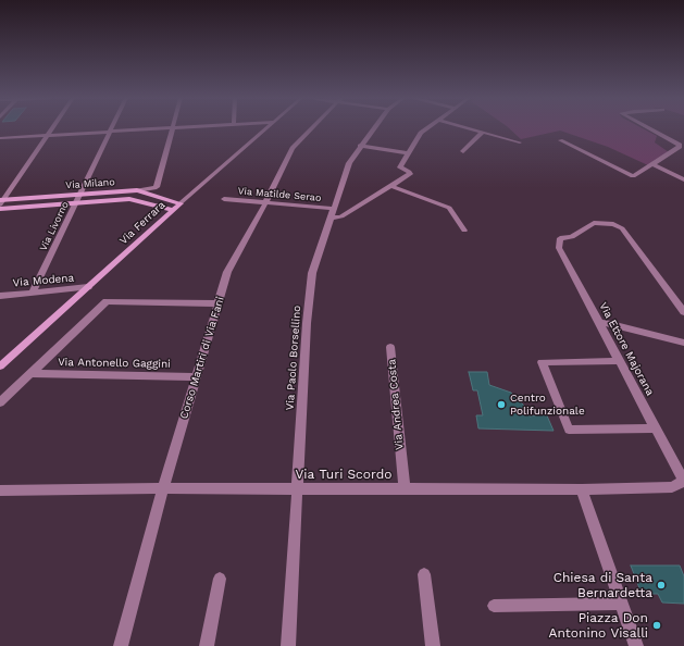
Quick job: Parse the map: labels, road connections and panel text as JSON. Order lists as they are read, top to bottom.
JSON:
{
  "streets": {
    "street": [
      "Via Milano",
      "Via Matilde Serao",
      "Via Ferrara",
      "Via Livorno",
      "Via Modena",
      "Via Ettore Majorana",
      "Corso Martiri di Via Fani",
      "Via Paolo Borsellino",
      "Via Antonello Gaggini",
      "Via Andrea Costa",
      "Via Turi Scordo"
    ]
  },
  "crossings": [
    ["Via Milano", "Via Ferrara"],
    ["Via Milano", "Via Livorno"],
    ["Via Matilde Serao", "Corso Martiri di Via Fani"],
    ["Via Matilde Serao", "Via Paolo Borsellino"],
    ["Via Ferrara", "Via Modena"],
    ["Via Livorno", "Via Modena"],
    ["Via Ettore Majorana", "Via Turi Scordo"],
    ["Corso Martiri di Via Fani", "Via Antonello Gaggini"],
    ["Corso Martiri di Via Fani", "Via Turi Scordo"],
    ["Via Paolo Borsellino", "Via Turi Scordo"],
    ["Via Andrea Costa", "Via Turi Scordo"]
  ],
  "places": ["Centro Polifunzionale", "Chiesa di Santa Bernardetta", "Piazza Don Antonino Visalli"]
}
